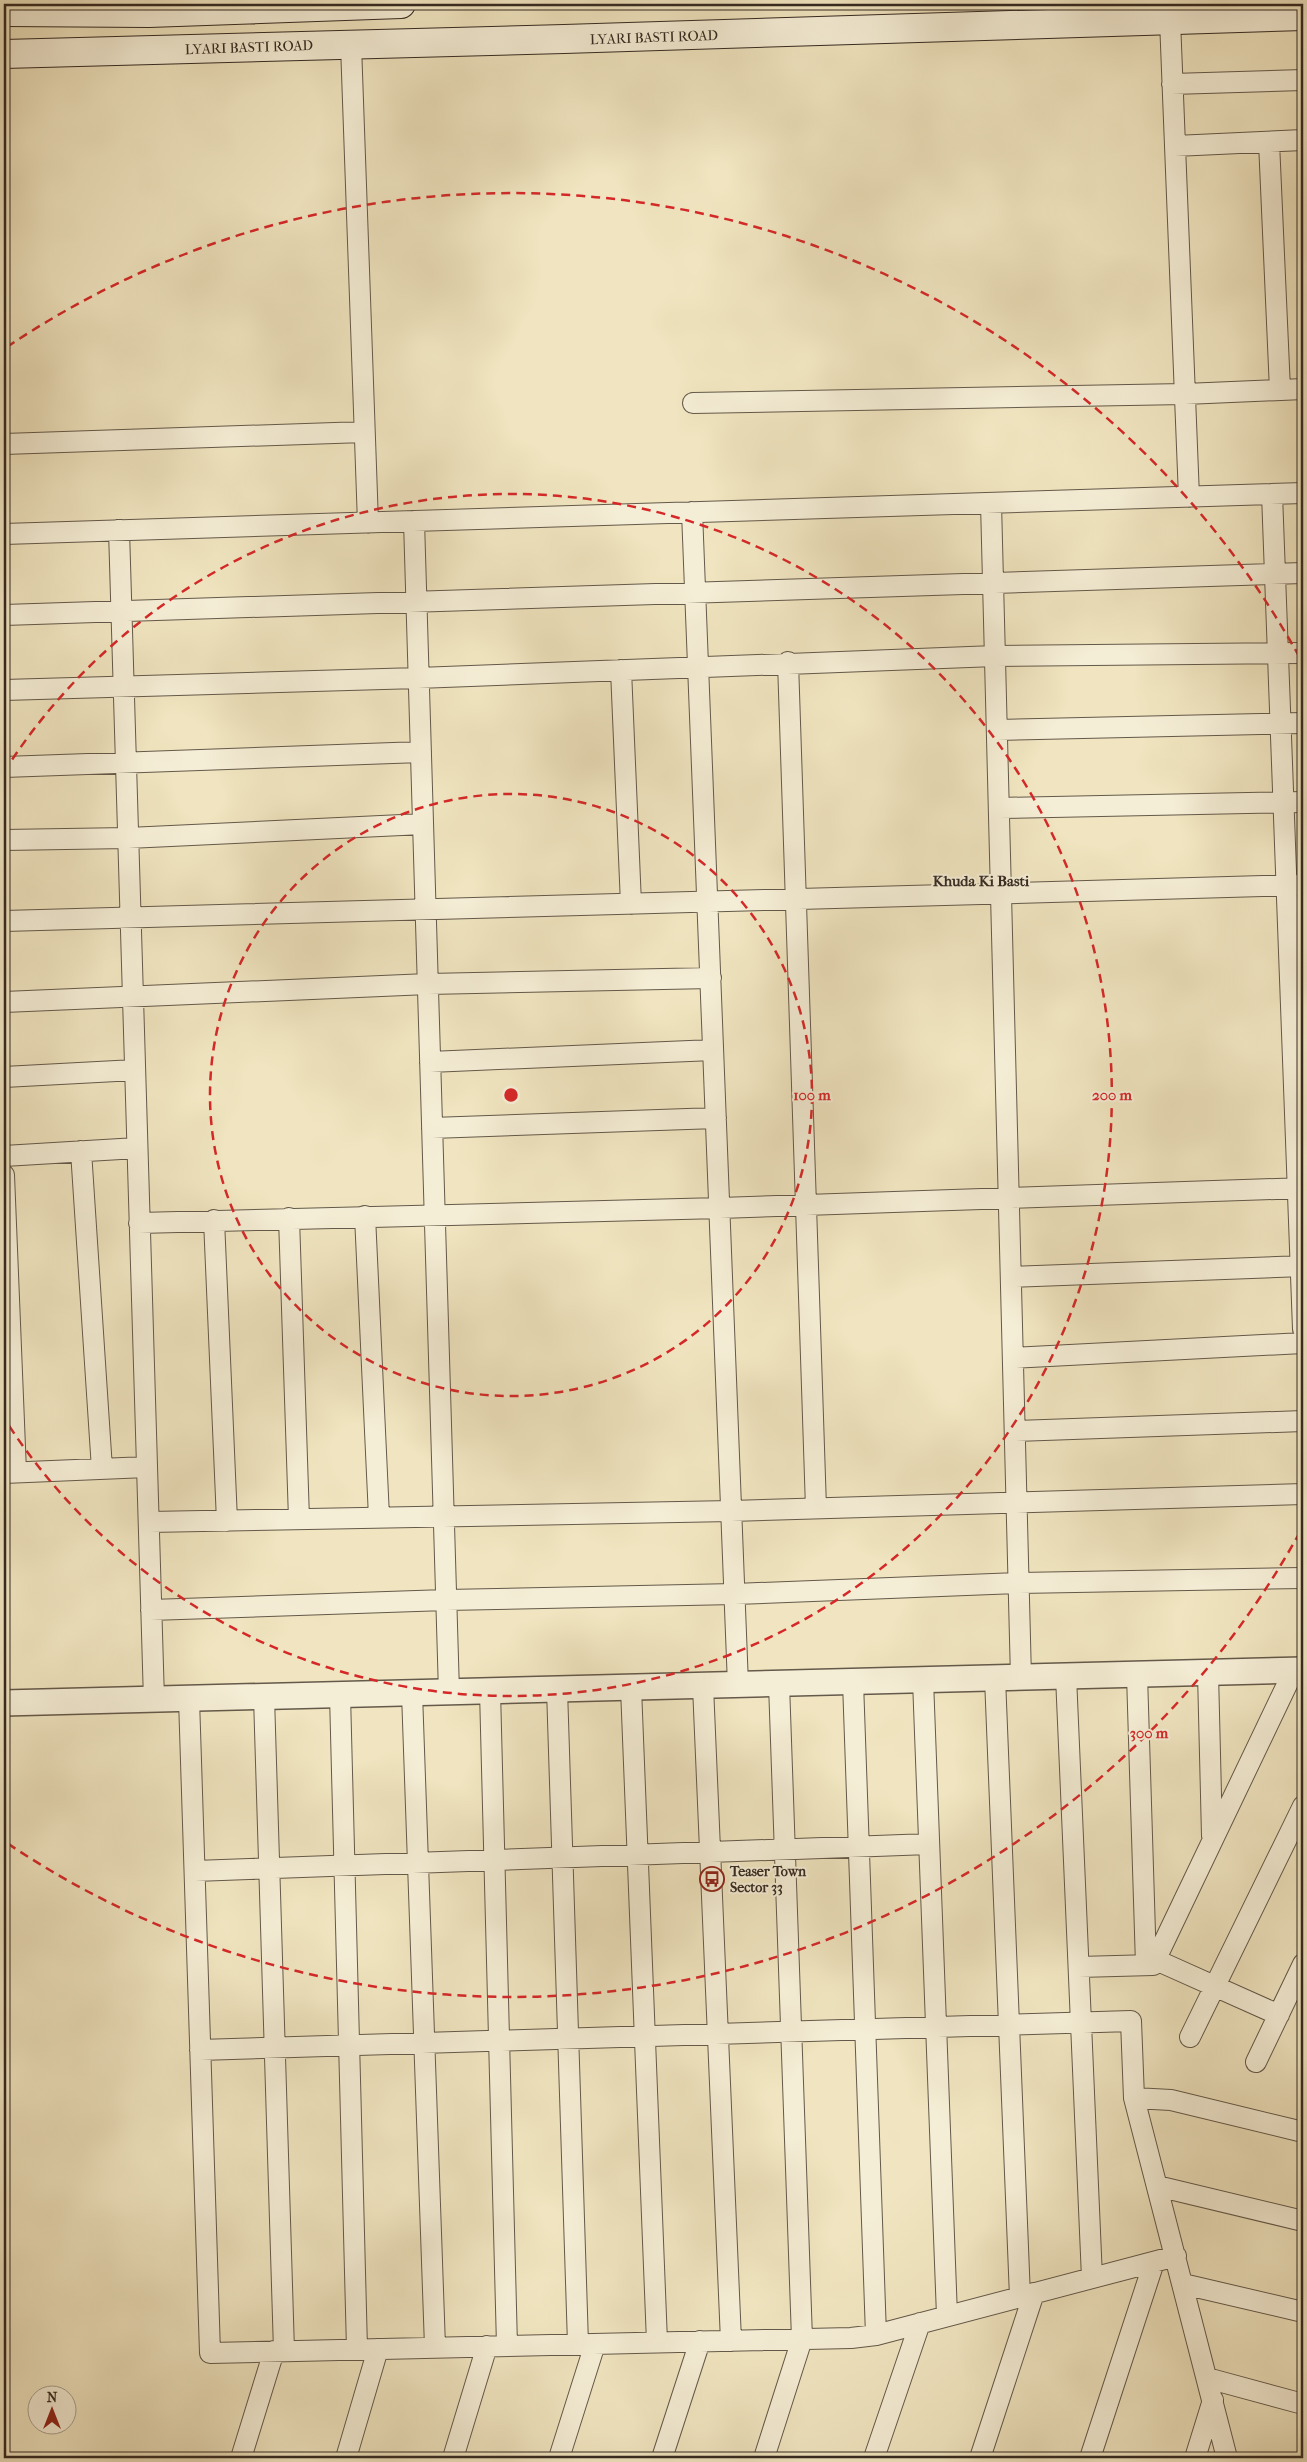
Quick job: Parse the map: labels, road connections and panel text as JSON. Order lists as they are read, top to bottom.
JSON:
{
  "streets": {
    "main road": ["LYARI BASTI ROAD"]
  },
  "districts": ["Khuda Ki Basti"],
  "places": {
    "bus stop": ["Teaser Town Sector 33"]
  },
  "north": "top",
  "rings": ["100 m", "200 m", "300 m"]
}
